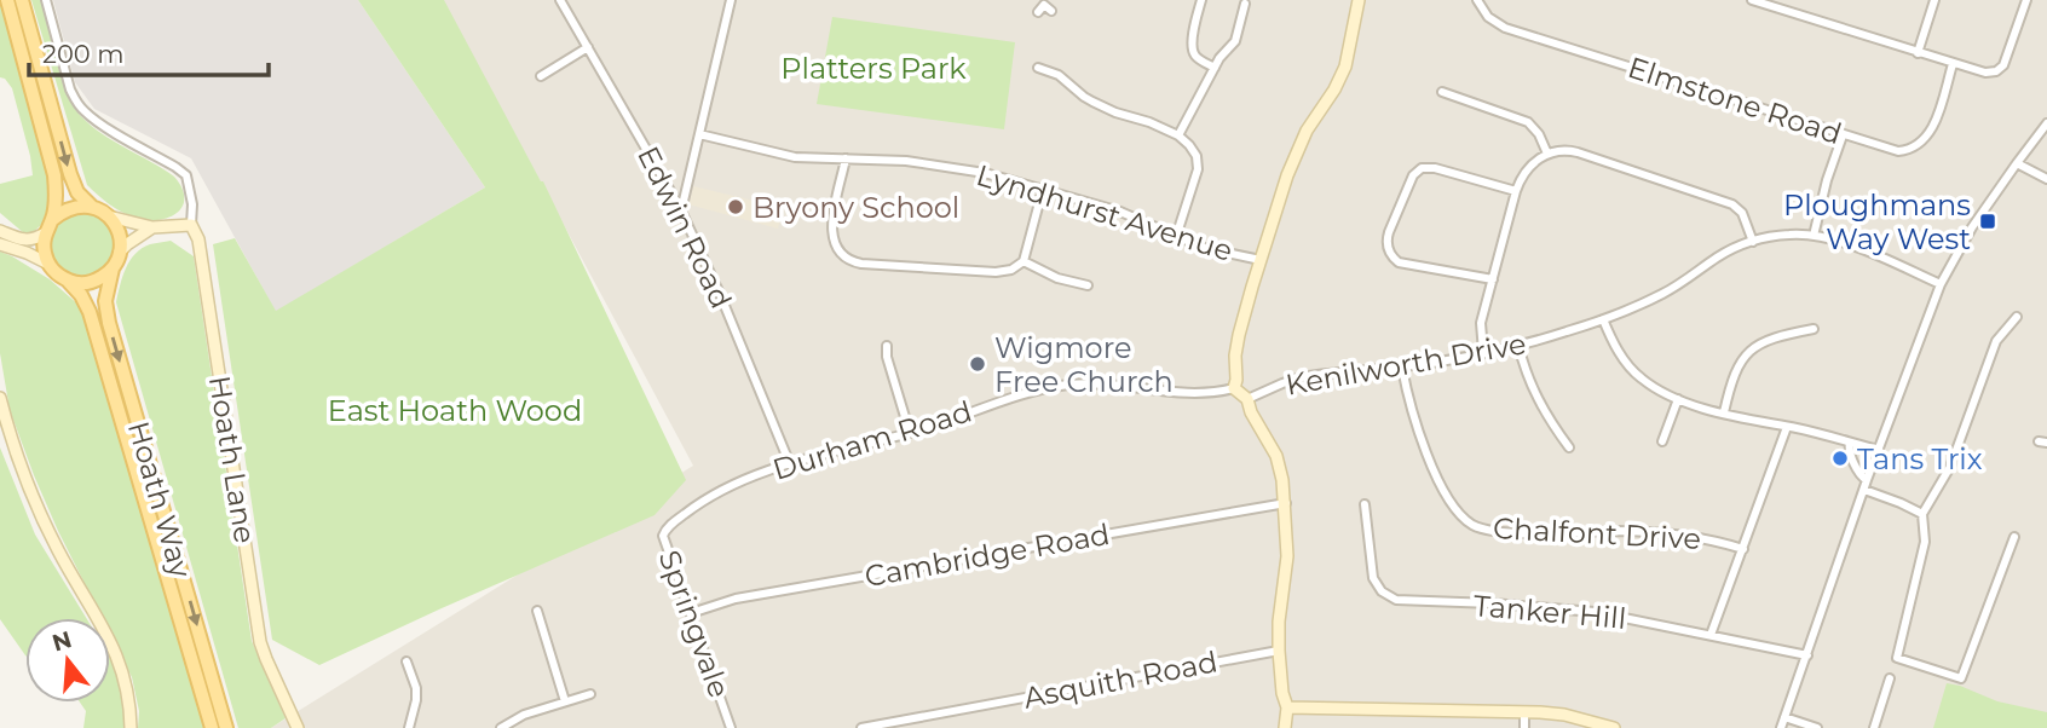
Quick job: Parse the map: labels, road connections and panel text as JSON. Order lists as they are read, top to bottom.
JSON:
{
  "streets": {
    "main road": ["Hoath Way"],
    "street": [
      "Elmstone Road",
      "Lyndhurst Avenue",
      "Edwin Road",
      "Kenilworth Drive",
      "Durham Road",
      "Hoath Lane",
      "Chalfont Drive",
      "Cambridge Road",
      "Tanker Hill",
      "Springvale",
      "Asquith Road"
    ]
  },
  "crossings": [
    ["Edwin Road", "Durham Road"],
    ["Kenilworth Drive", "Chalfont Drive"],
    ["Durham Road", "Springvale"],
    ["Cambridge Road", "Springvale"]
  ],
  "parks": ["Platters Park", "East Hoath Wood"],
  "places": {
    "other": ["Bryony School", "Wigmore Free Church", "Tans Trix"],
    "transit": ["Ploughmans Way West"]
  },
  "scale_bar": "200 m",
  "north": "top"
}
